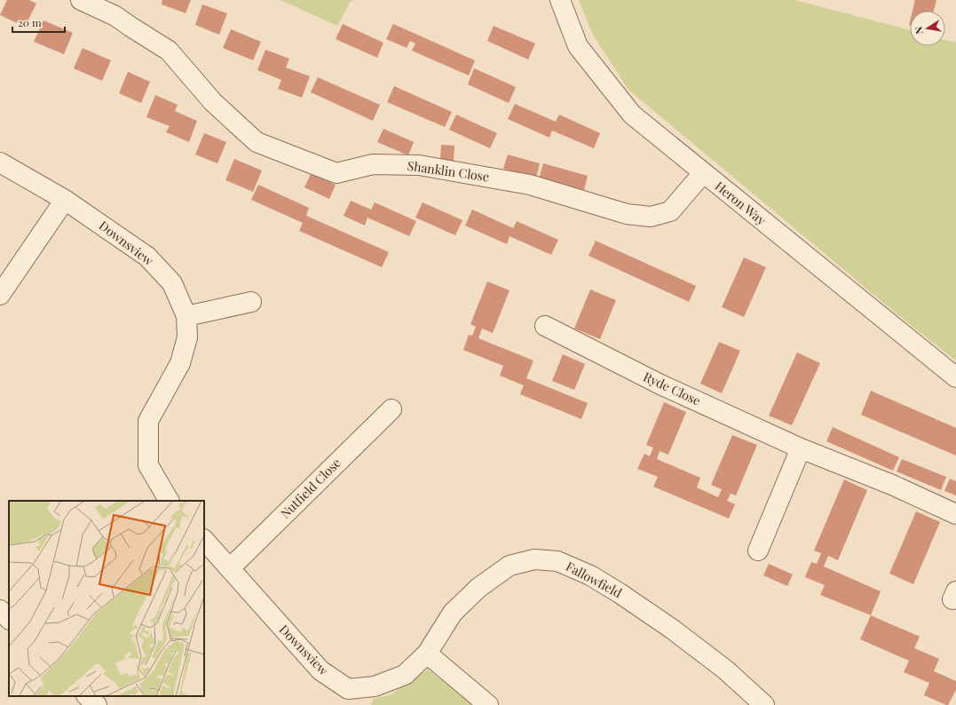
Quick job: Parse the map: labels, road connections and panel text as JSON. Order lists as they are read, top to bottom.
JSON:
{
  "streets": {
    "street": [
      "Shanklin Close",
      "Heron Way",
      "Downsview",
      "Ryde Close",
      "Nutfield Close",
      "Fallowfield"
    ]
  },
  "crossings": [
    ["Shanklin Close", "Heron Way"],
    ["Downsview", "Nutfield Close"],
    ["Downsview", "Fallowfield"]
  ],
  "scale_bar": "20 m",
  "north": "left"
}
